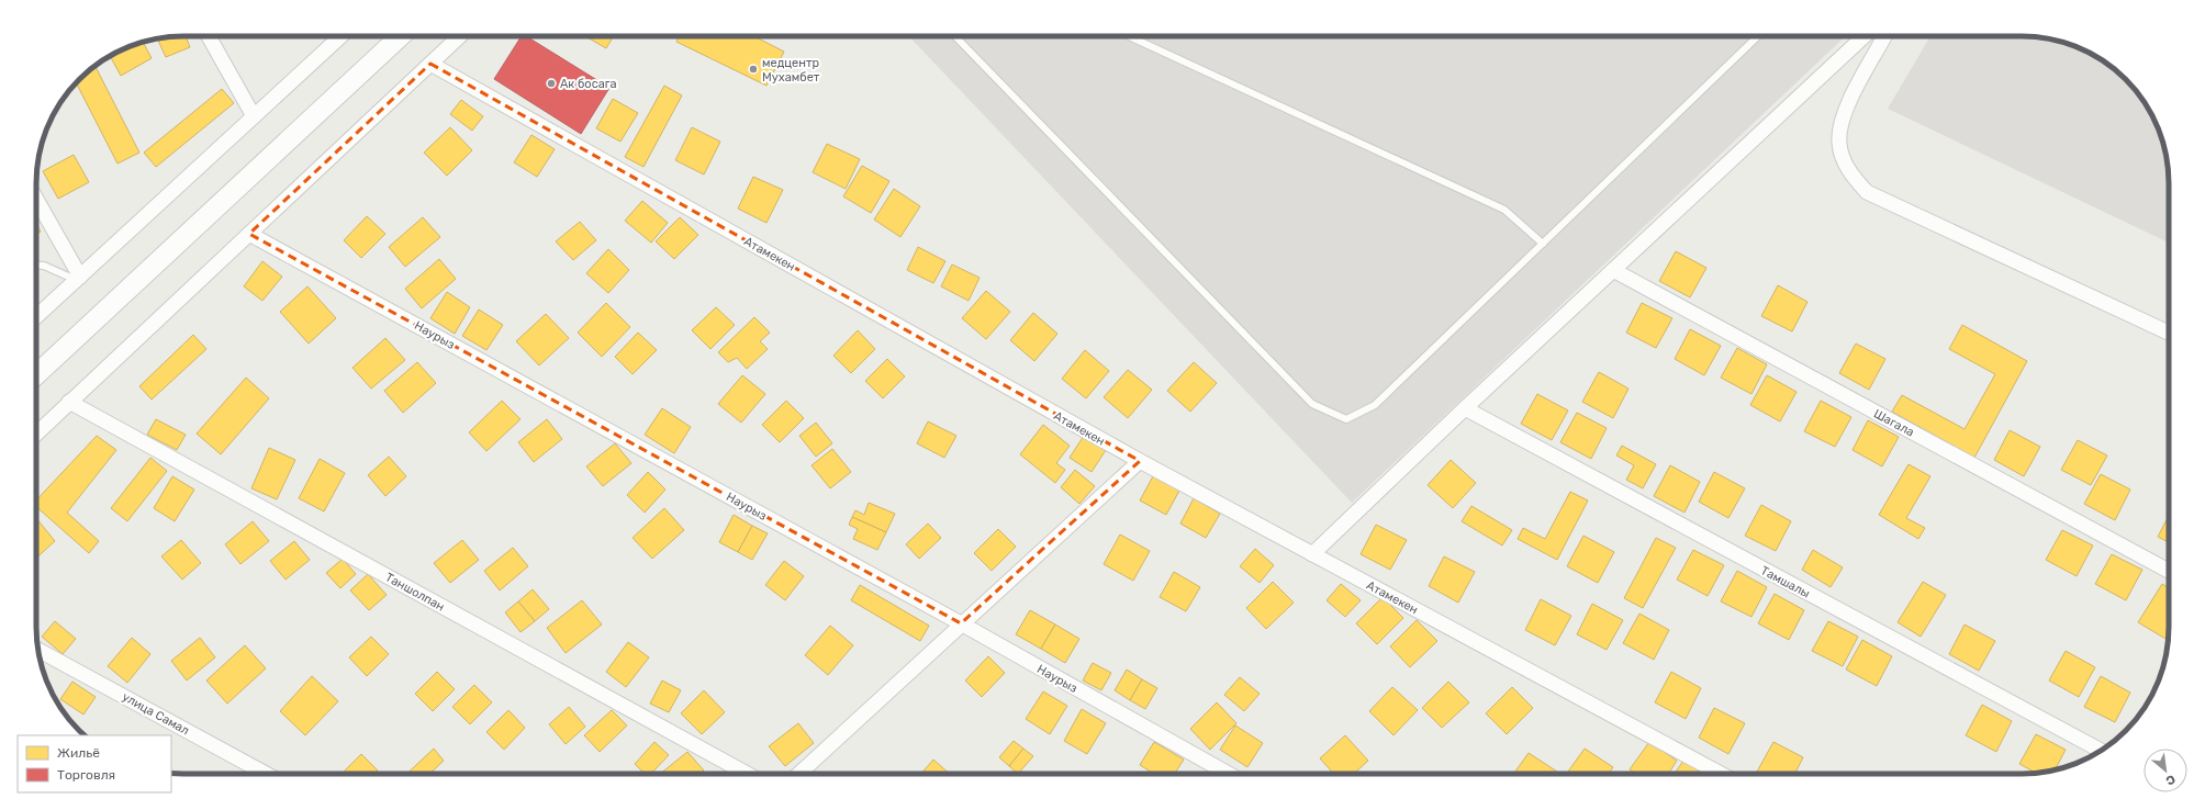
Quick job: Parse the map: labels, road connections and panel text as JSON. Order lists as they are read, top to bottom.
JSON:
{
  "streets": {
    "street": [
      "Атамекен",
      "Наурыз",
      "Шагала",
      "Тамшалы",
      "Таншолпан",
      "улица Самал"
    ]
  },
  "places": ["медцентр Мухамбет", "Ак босага"],
  "legend": ["Жильё", "Торговля"],
  "north": "bottom right"
}
